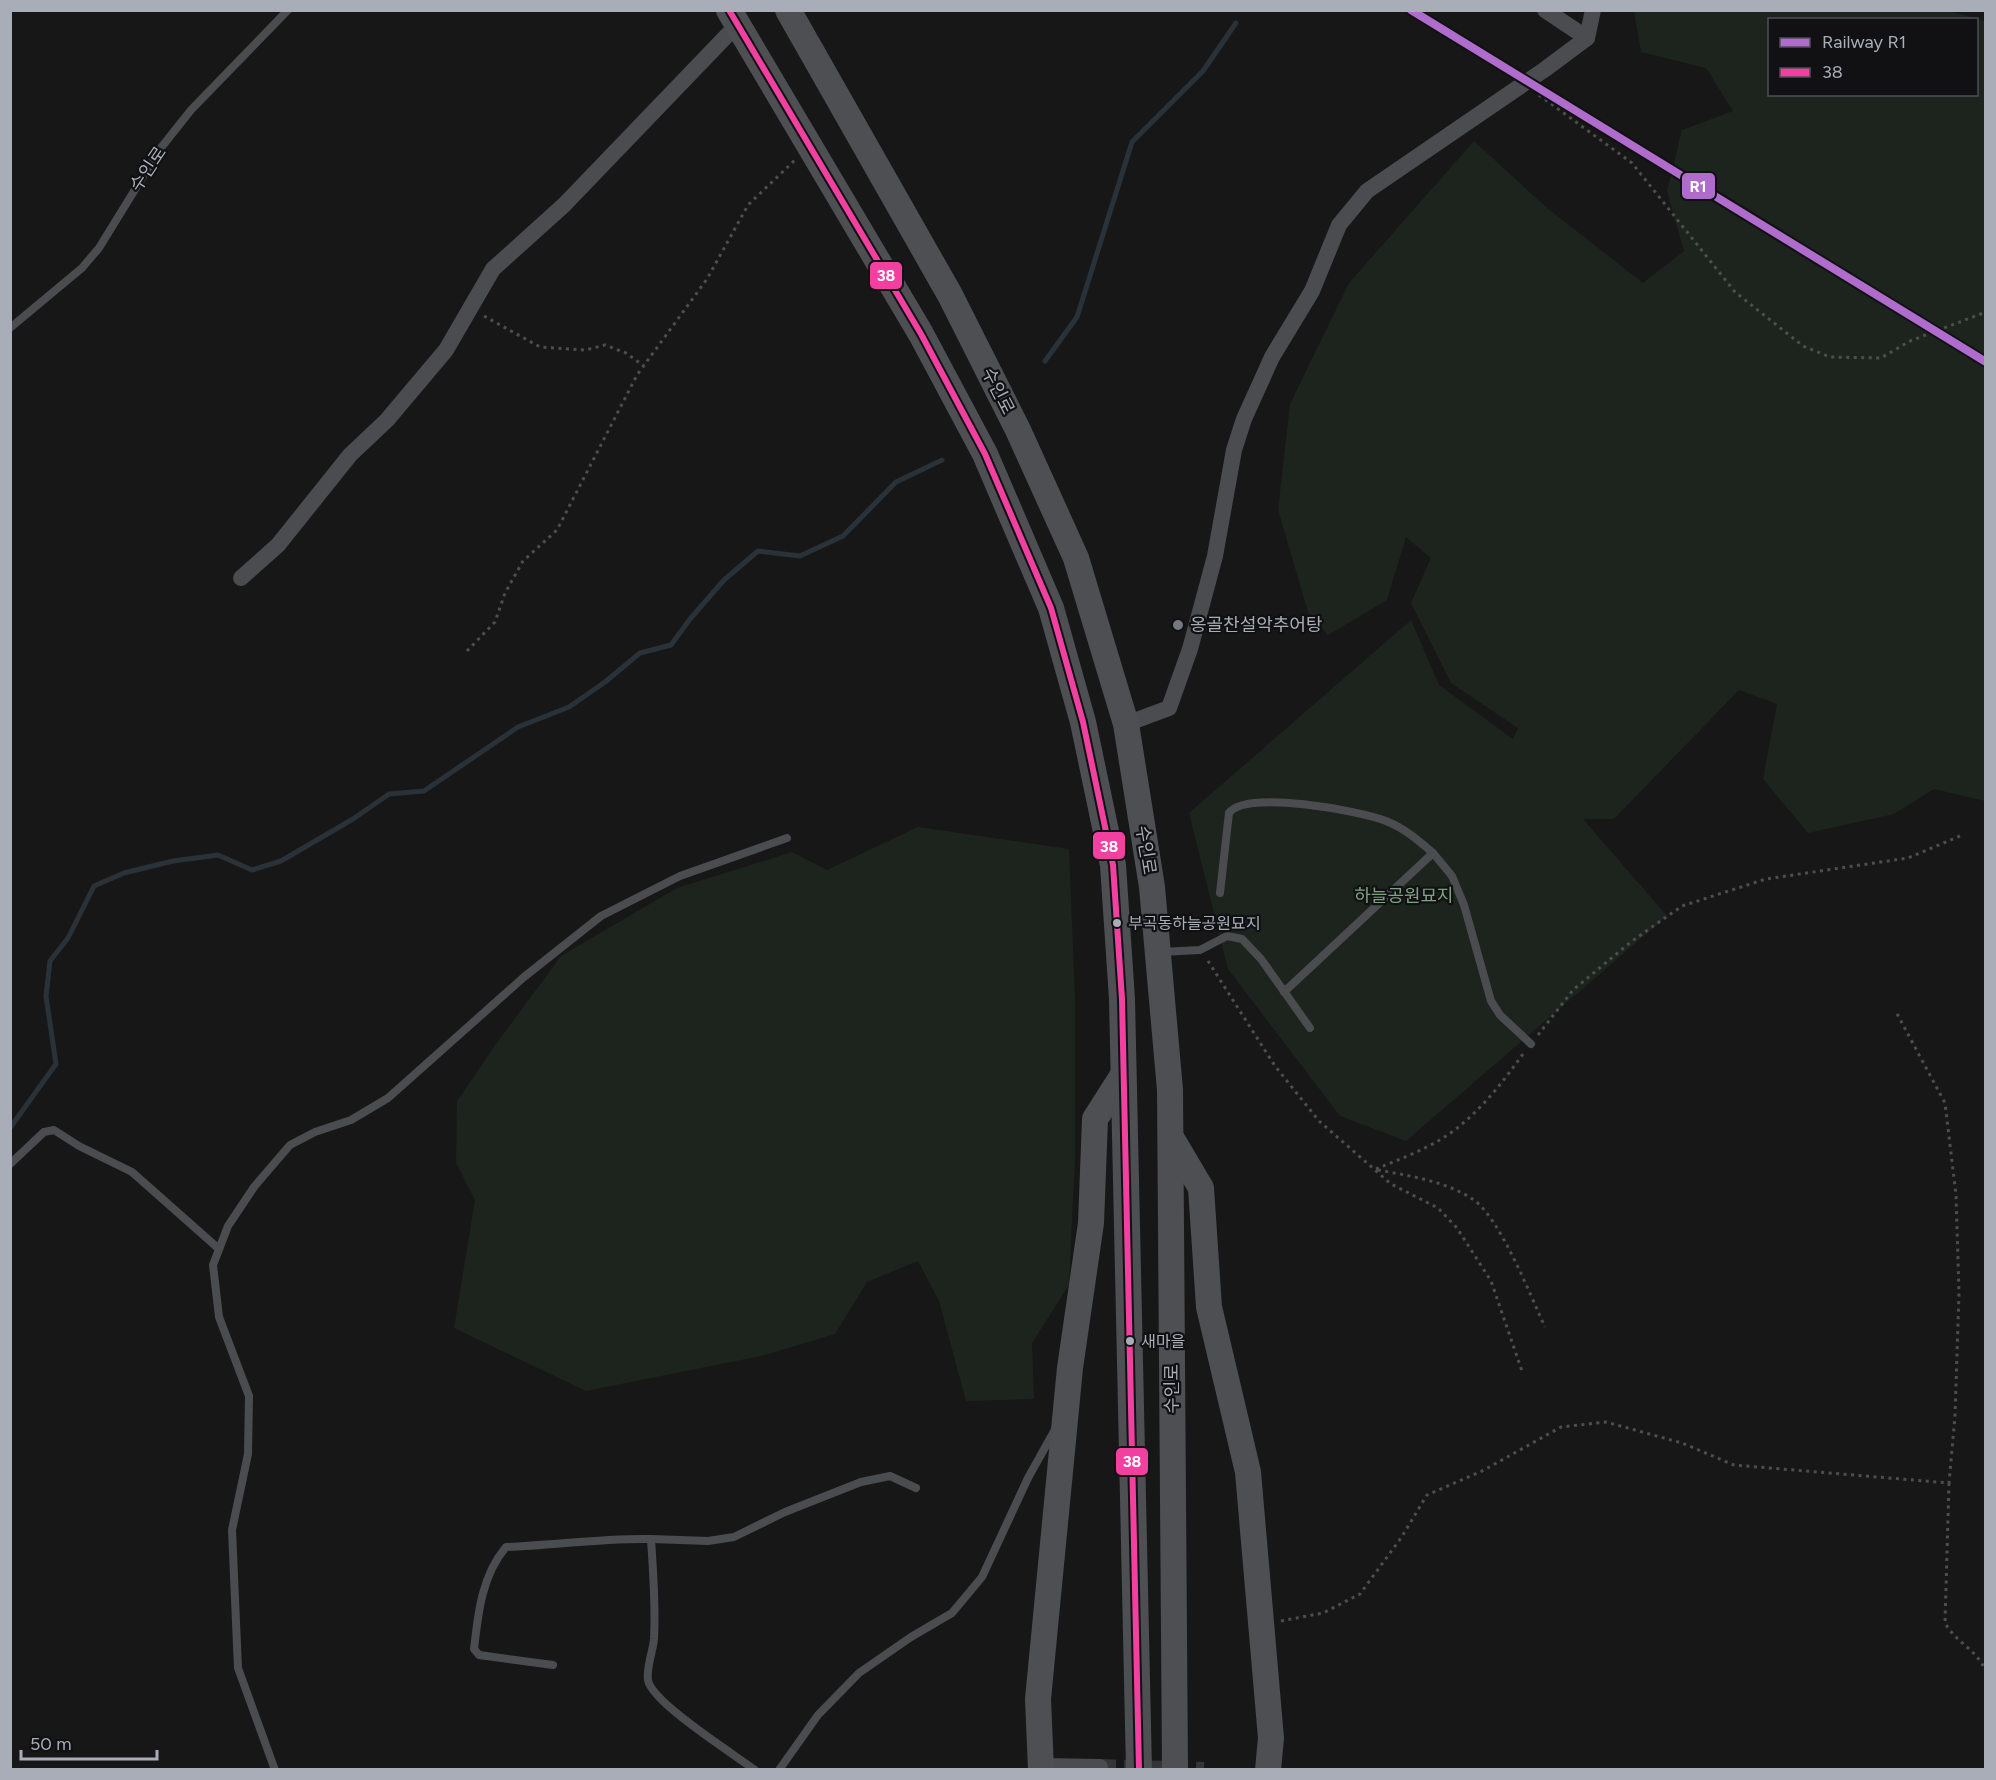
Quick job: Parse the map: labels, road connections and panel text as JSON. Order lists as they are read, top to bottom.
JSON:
{
  "streets": {
    "main road": ["수인로"]
  },
  "parks": ["하늘공원묘지"],
  "places": ["옹골찬설악추어탕", "부곡동하늘공원묘지", "새마을"],
  "lines": ["rail line R1", "transit line 38"],
  "legend": ["Railway R1", "38"],
  "scale_bar": "50 m"
}
